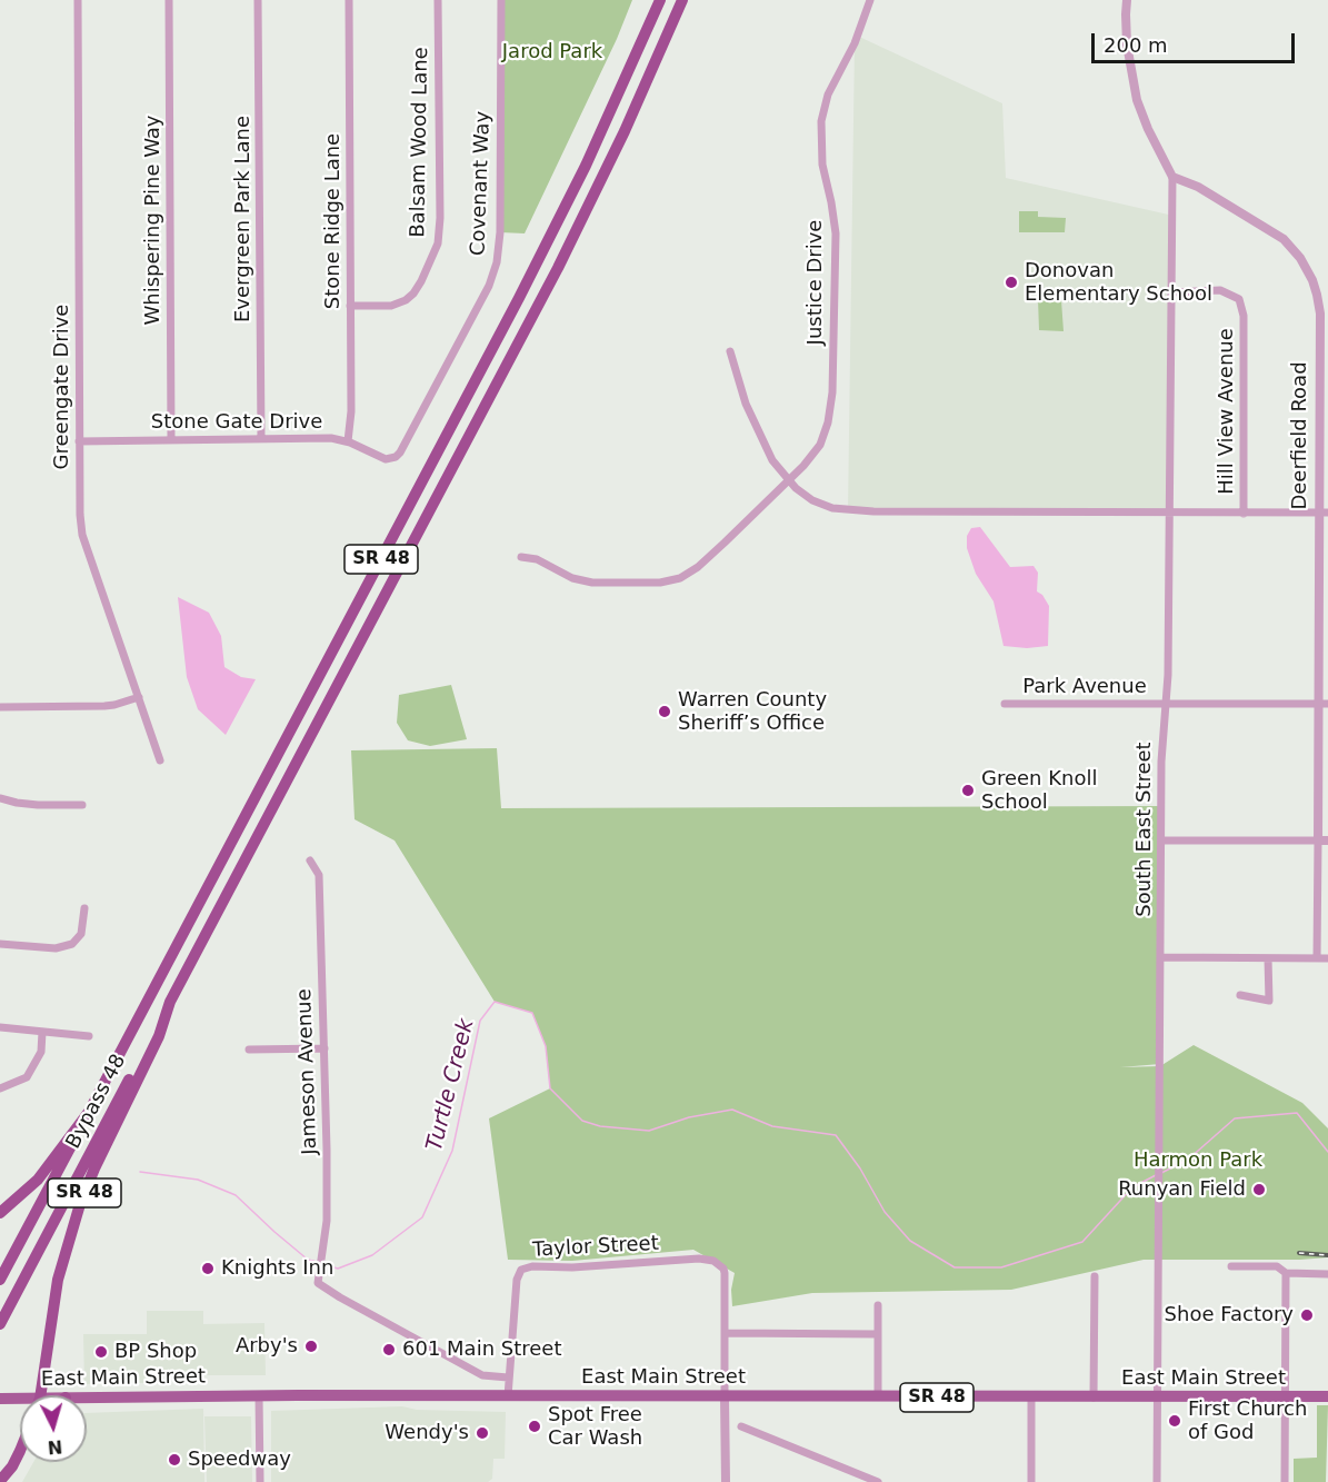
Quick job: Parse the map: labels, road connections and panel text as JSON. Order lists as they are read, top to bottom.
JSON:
{
  "streets": {
    "highway": ["SR 48", "Bypass 48"],
    "main road": ["East Main Street"],
    "street": [
      "Balsam Wood Lane",
      "Covenant Way",
      "Evergreen Park Lane",
      "Whispering Pine Way",
      "Stone Ridge Lane",
      "Justice Drive",
      "Greengate Drive",
      "Hill View Avenue",
      "Stone Gate Drive",
      "Deerfield Road",
      "Park Avenue",
      "South East Street",
      "Jameson Avenue",
      "Taylor Street"
    ]
  },
  "crossings": [
    ["Balsam Wood Lane", "Stone Ridge Lane"],
    ["Covenant Way", "Stone Gate Drive"],
    ["Evergreen Park Lane", "Stone Gate Drive"],
    ["Whispering Pine Way", "Stone Gate Drive"],
    ["Stone Ridge Lane", "Stone Gate Drive"],
    ["Greengate Drive", "Stone Gate Drive"],
    ["Hill View Avenue", "South East Street"],
    ["Deerfield Road", "Park Avenue"],
    ["Deerfield Road", "South East Street"],
    ["SR 48", "Bypass 48"],
    ["Park Avenue", "South East Street"],
    ["South East Street", "East Main Street"],
    ["Jameson Avenue", "Taylor Street"],
    ["Taylor Street", "East Main Street"]
  ],
  "water": ["Turtle Creek"],
  "parks": ["Jarod Park", "Harmon Park"],
  "places": [
    "Donovan Elementary School",
    "Warren County Sheriff’s Office",
    "Green Knoll School",
    "Runyan Field",
    "Knights Inn",
    "Shoe Factory",
    "Arby's",
    "601 Main Street",
    "BP Shop",
    "First Church of God",
    "Spot Free Car Wash",
    "Wendy's",
    "Speedway"
  ],
  "scale_bar": "200 m",
  "north": "bottom"
}
